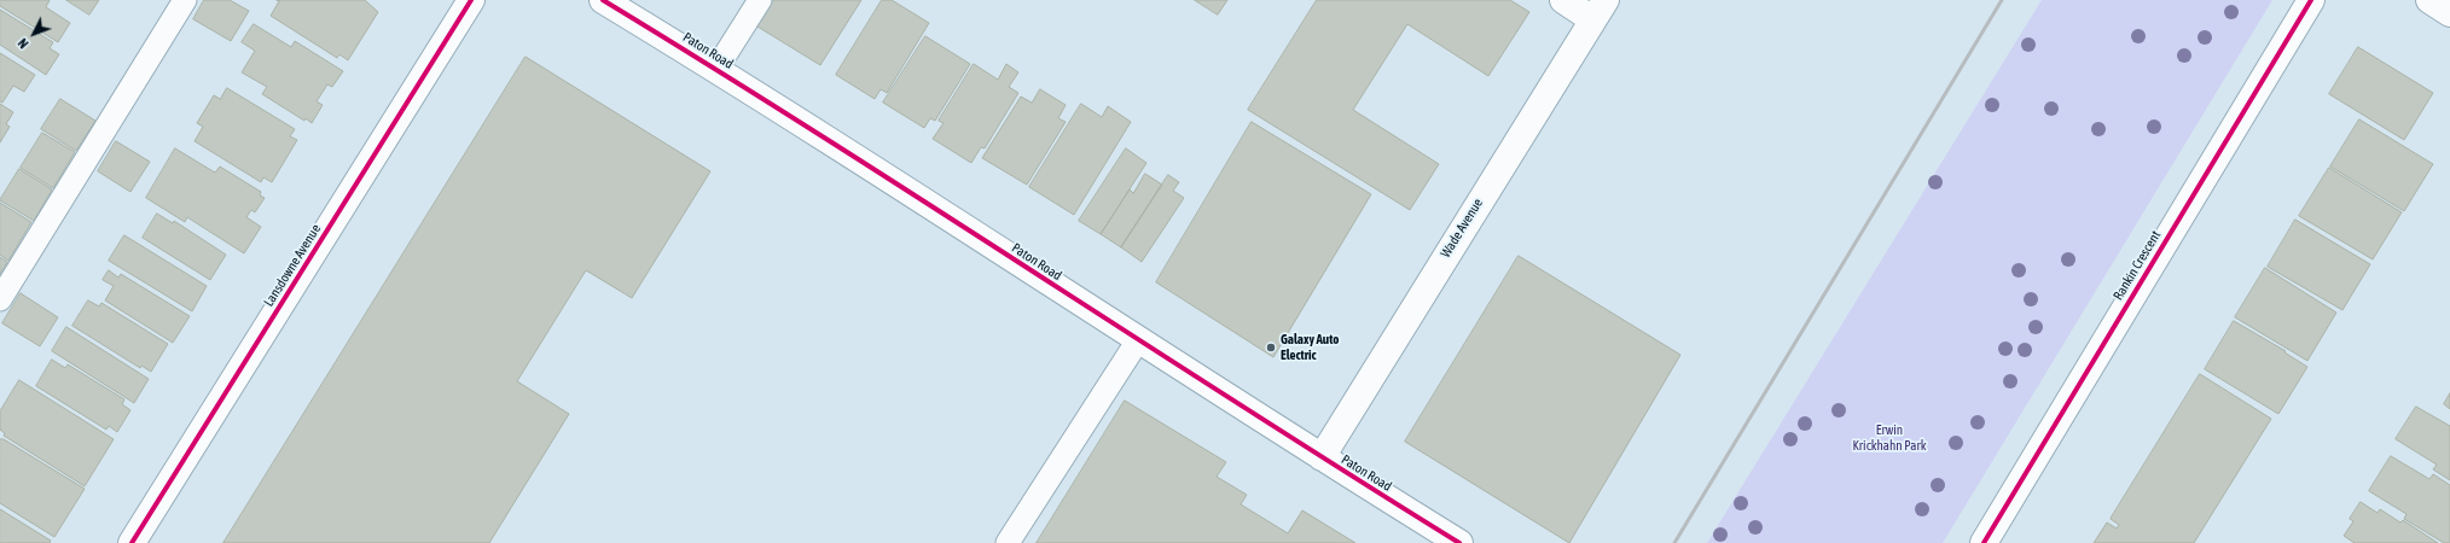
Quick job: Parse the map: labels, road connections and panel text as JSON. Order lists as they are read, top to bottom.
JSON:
{
  "streets": {
    "street": [
      "Paton Road",
      "Wade Avenue",
      "Lansdowne Avenue",
      "Rankin Crescent"
    ]
  },
  "crossings": [
    ["Paton Road", "Wade Avenue"]
  ],
  "parks": ["Erwin Krickhahn Park"],
  "places": ["Galaxy Auto Electric"],
  "north": "bottom left"
}
